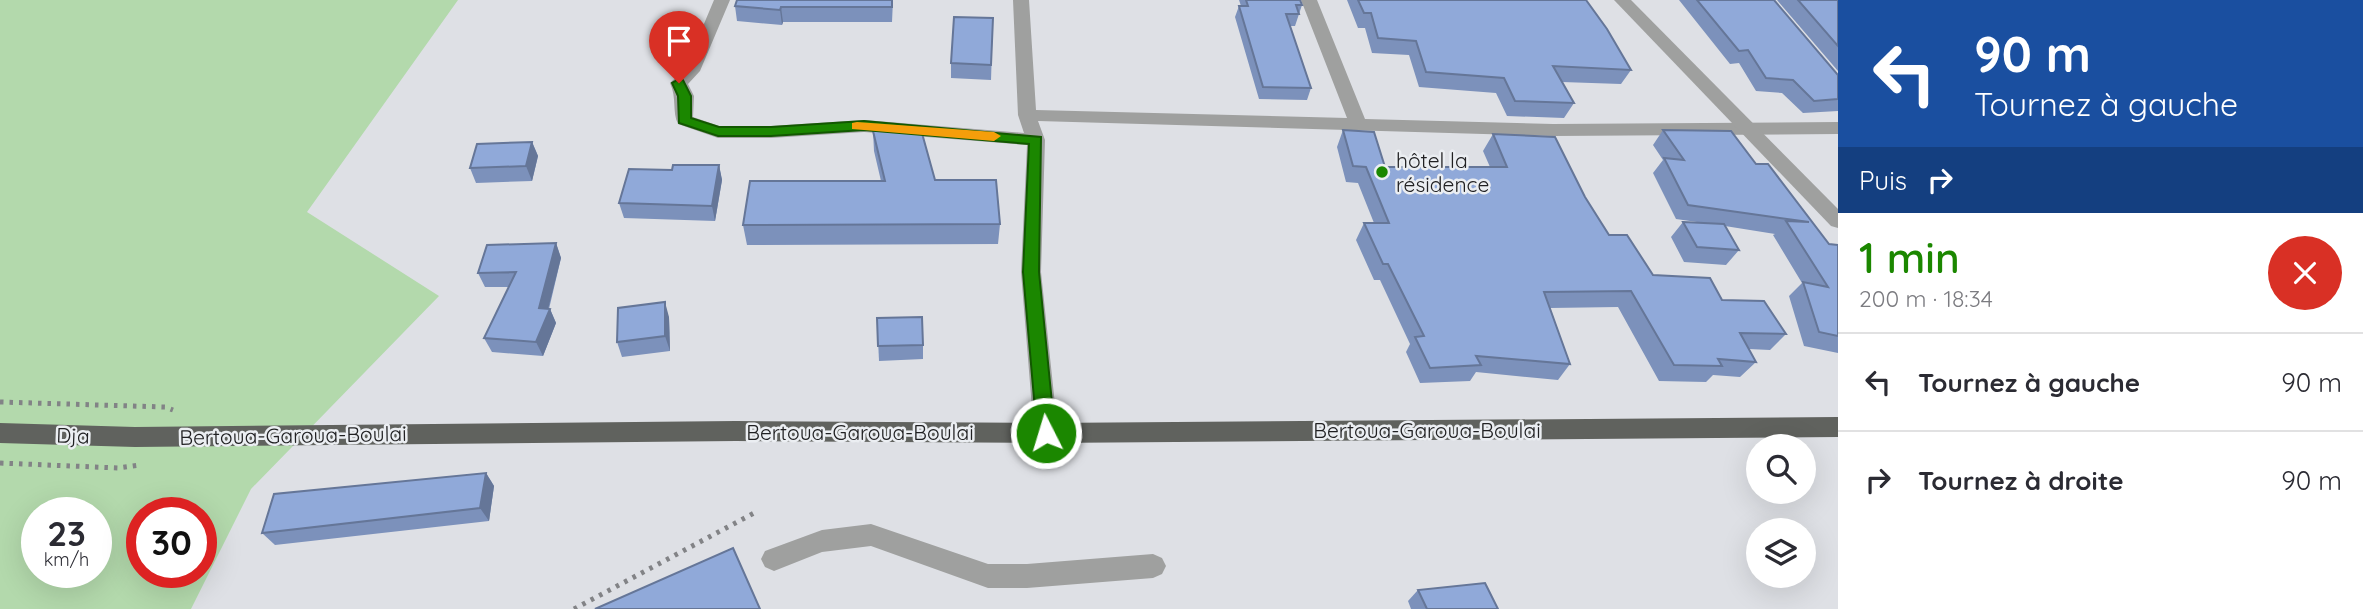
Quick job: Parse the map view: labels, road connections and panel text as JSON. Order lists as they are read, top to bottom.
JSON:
{
  "streets": {
    "highway": ["Bertoua-Garoua-Boulai", "Dja"]
  },
  "crossings": [
    ["Bertoua-Garoua-Boulai", "Dja"]
  ],
  "places": ["hôtel la résidence"],
  "page": {
    "turn": ["90 m", "Tournez à gauche"],
    "then": "Puis",
    "heading": ["1 min", "200 m · 18:34"],
    "list": [
      {
        "name": "Tournez à gauche",
        "value": "90 m"
      },
      {
        "name": "Tournez à droite",
        "value": "90 m"
      }
    ],
    "speed": "23 km/h",
    "limit": "30"
  }
}
